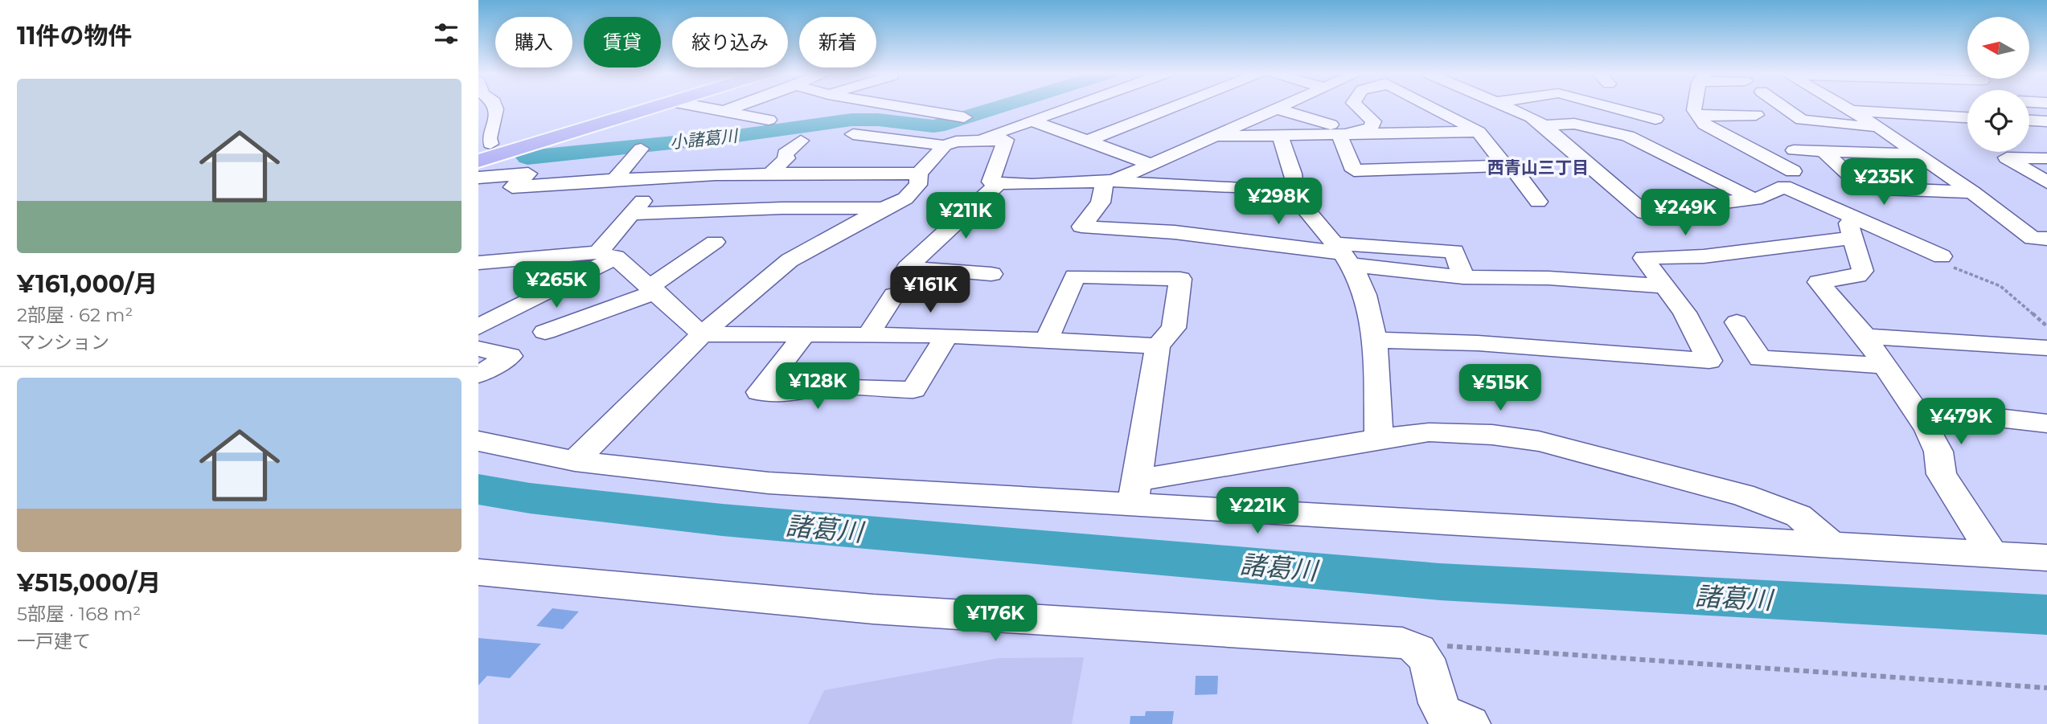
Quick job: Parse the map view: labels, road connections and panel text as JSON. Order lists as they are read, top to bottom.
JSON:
{
  "districts": ["西青山三丁目"],
  "water": ["小諸葛川", "諸葛川"],
  "north": "left",
  "page": {
    "heading": "11件の物件",
    "chip": [
      "購入",
      "賃貸",
      "絞り込み",
      "新着"
    ],
    "list": [
      {
        "name": "¥161,000/月",
        "note": "2部屋 · 62 m² · マンション"
      },
      {
        "name": "¥515,000/月",
        "note": "5部屋 · 168 m² · 一戸建て"
      }
    ],
    "price": [
      "¥235K",
      "¥298K",
      "¥249K",
      "¥211K",
      "¥265K",
      "¥161K",
      "¥128K",
      "¥515K",
      "¥479K",
      "¥221K",
      "¥176K"
    ]
  }
}
